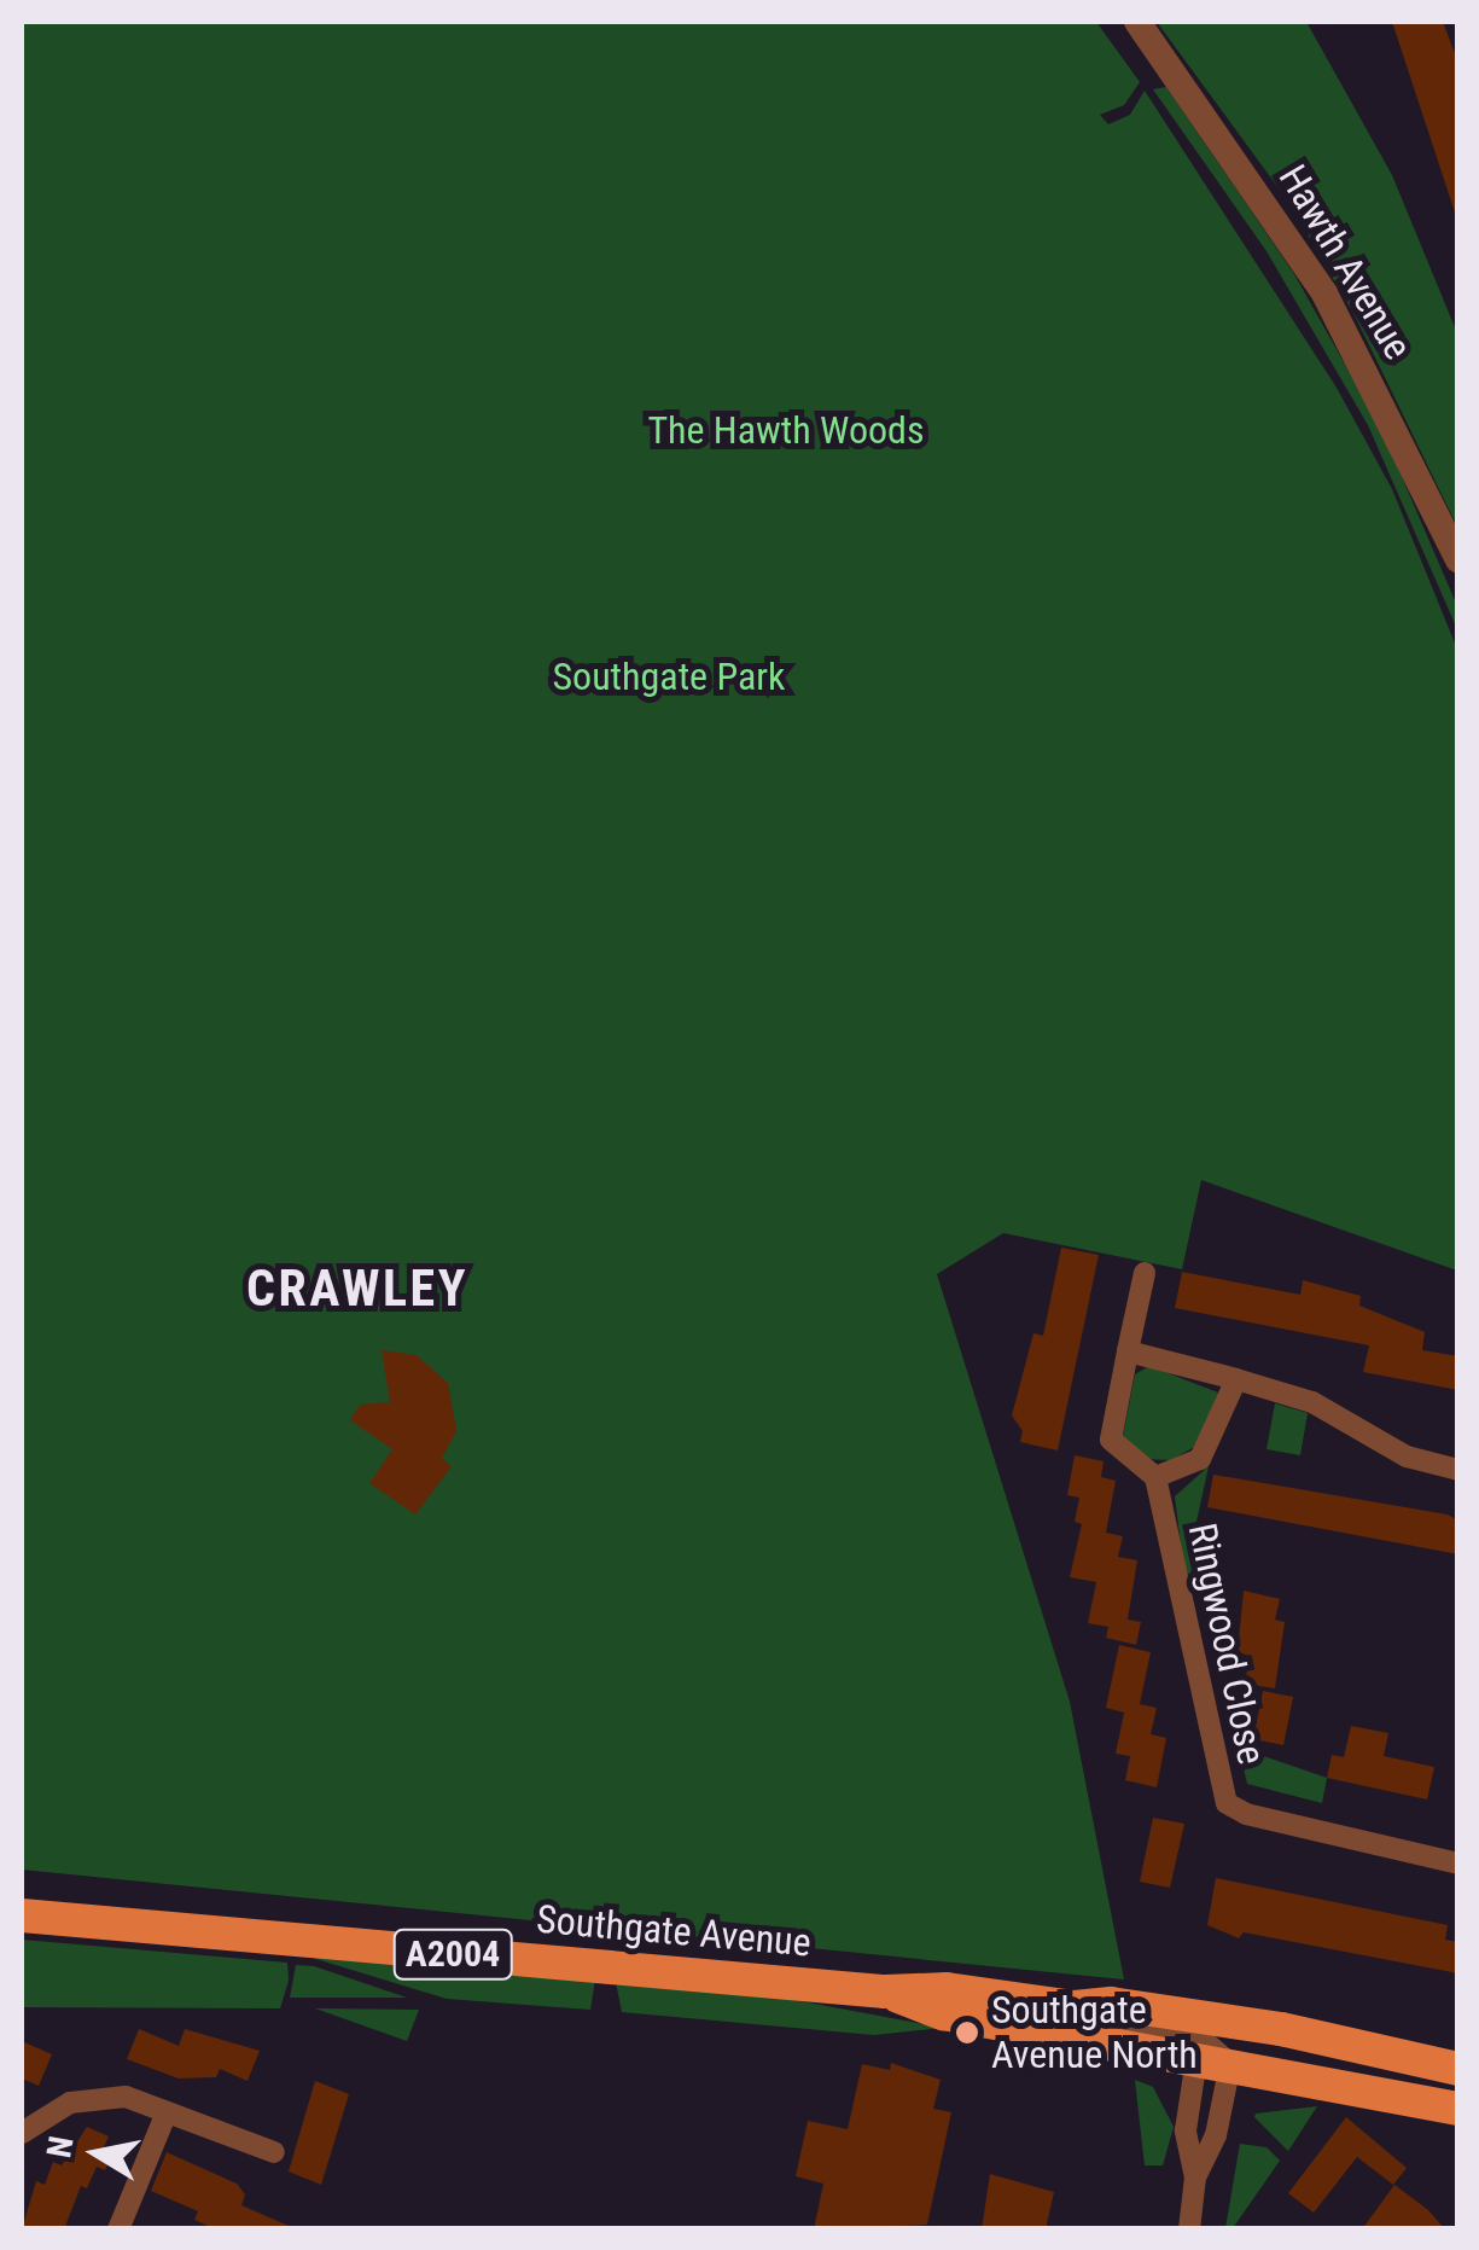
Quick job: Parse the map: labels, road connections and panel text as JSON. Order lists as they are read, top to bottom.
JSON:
{
  "streets": {
    "main road": ["Southgate Avenue", "A2004"],
    "street": ["Hawth Avenue", "Ringwood Close"]
  },
  "districts": ["CRAWLEY"],
  "parks": ["The Hawth Woods", "Southgate Park"],
  "places": ["Southgate Avenue North"],
  "north": "left"
}
